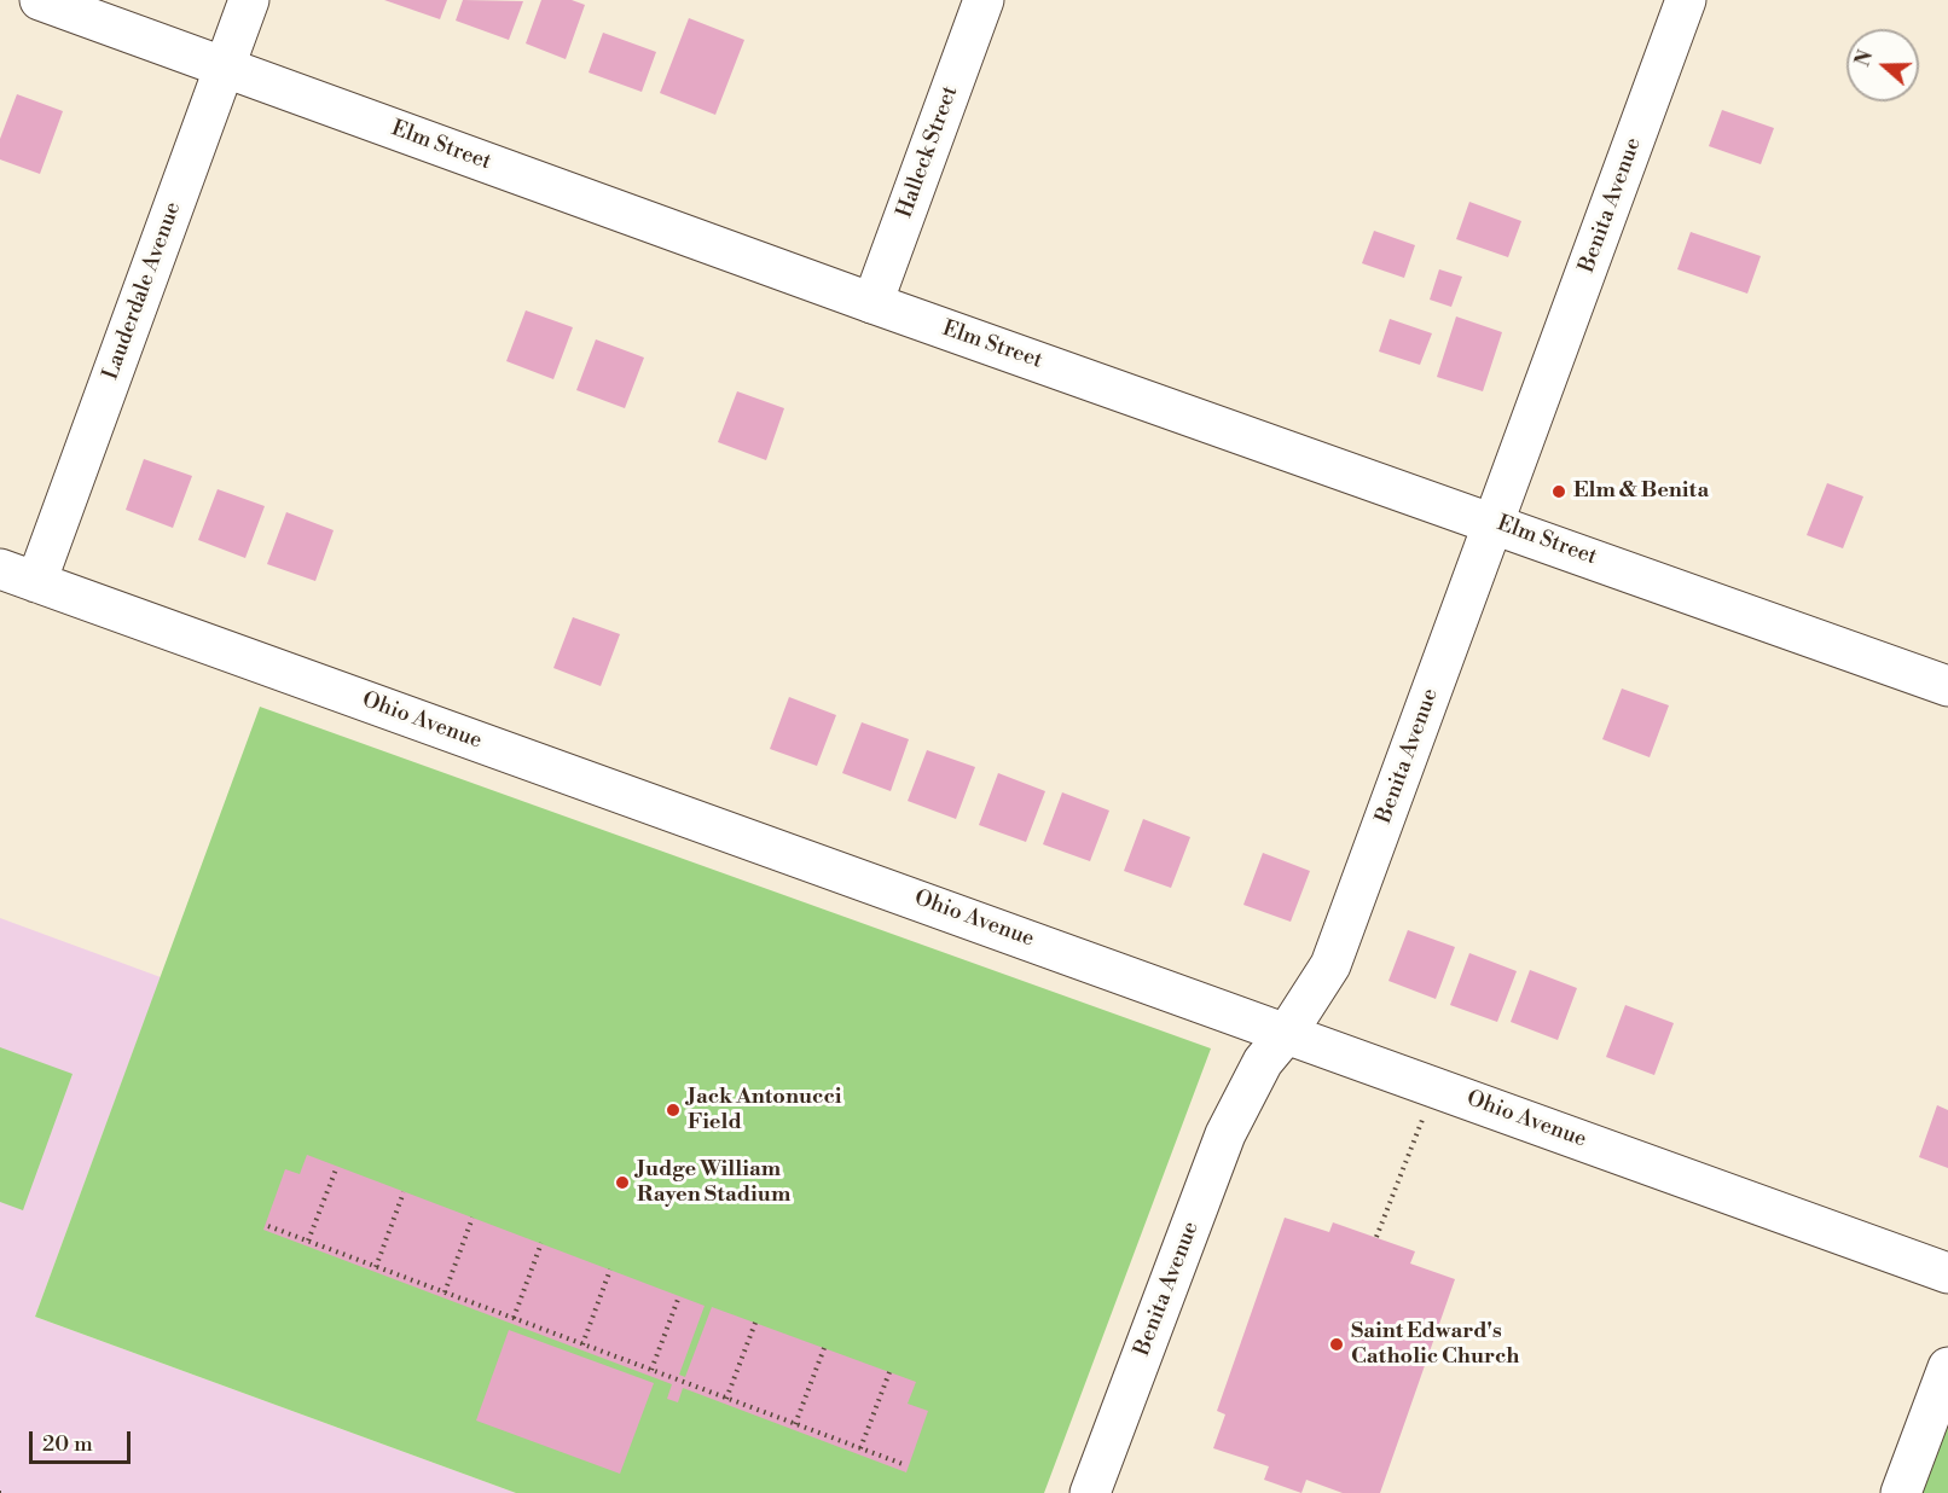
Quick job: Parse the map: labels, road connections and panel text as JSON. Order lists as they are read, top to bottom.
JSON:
{
  "streets": {
    "street": [
      "Elm Street",
      "Halleck Street",
      "Benita Avenue",
      "Lauderdale Avenue",
      "Ohio Avenue"
    ]
  },
  "crossings": [
    ["Elm Street", "Halleck Street"],
    ["Elm Street", "Benita Avenue"],
    ["Elm Street", "Lauderdale Avenue"],
    ["Benita Avenue", "Ohio Avenue"],
    ["Lauderdale Avenue", "Ohio Avenue"]
  ],
  "places": [
    "Elm & Benita",
    "Jack Antonucci Field",
    "Judge William Rayen Stadium",
    "Saint Edward's Catholic Church"
  ],
  "scale_bar": "20 m",
  "north": "left"
}
